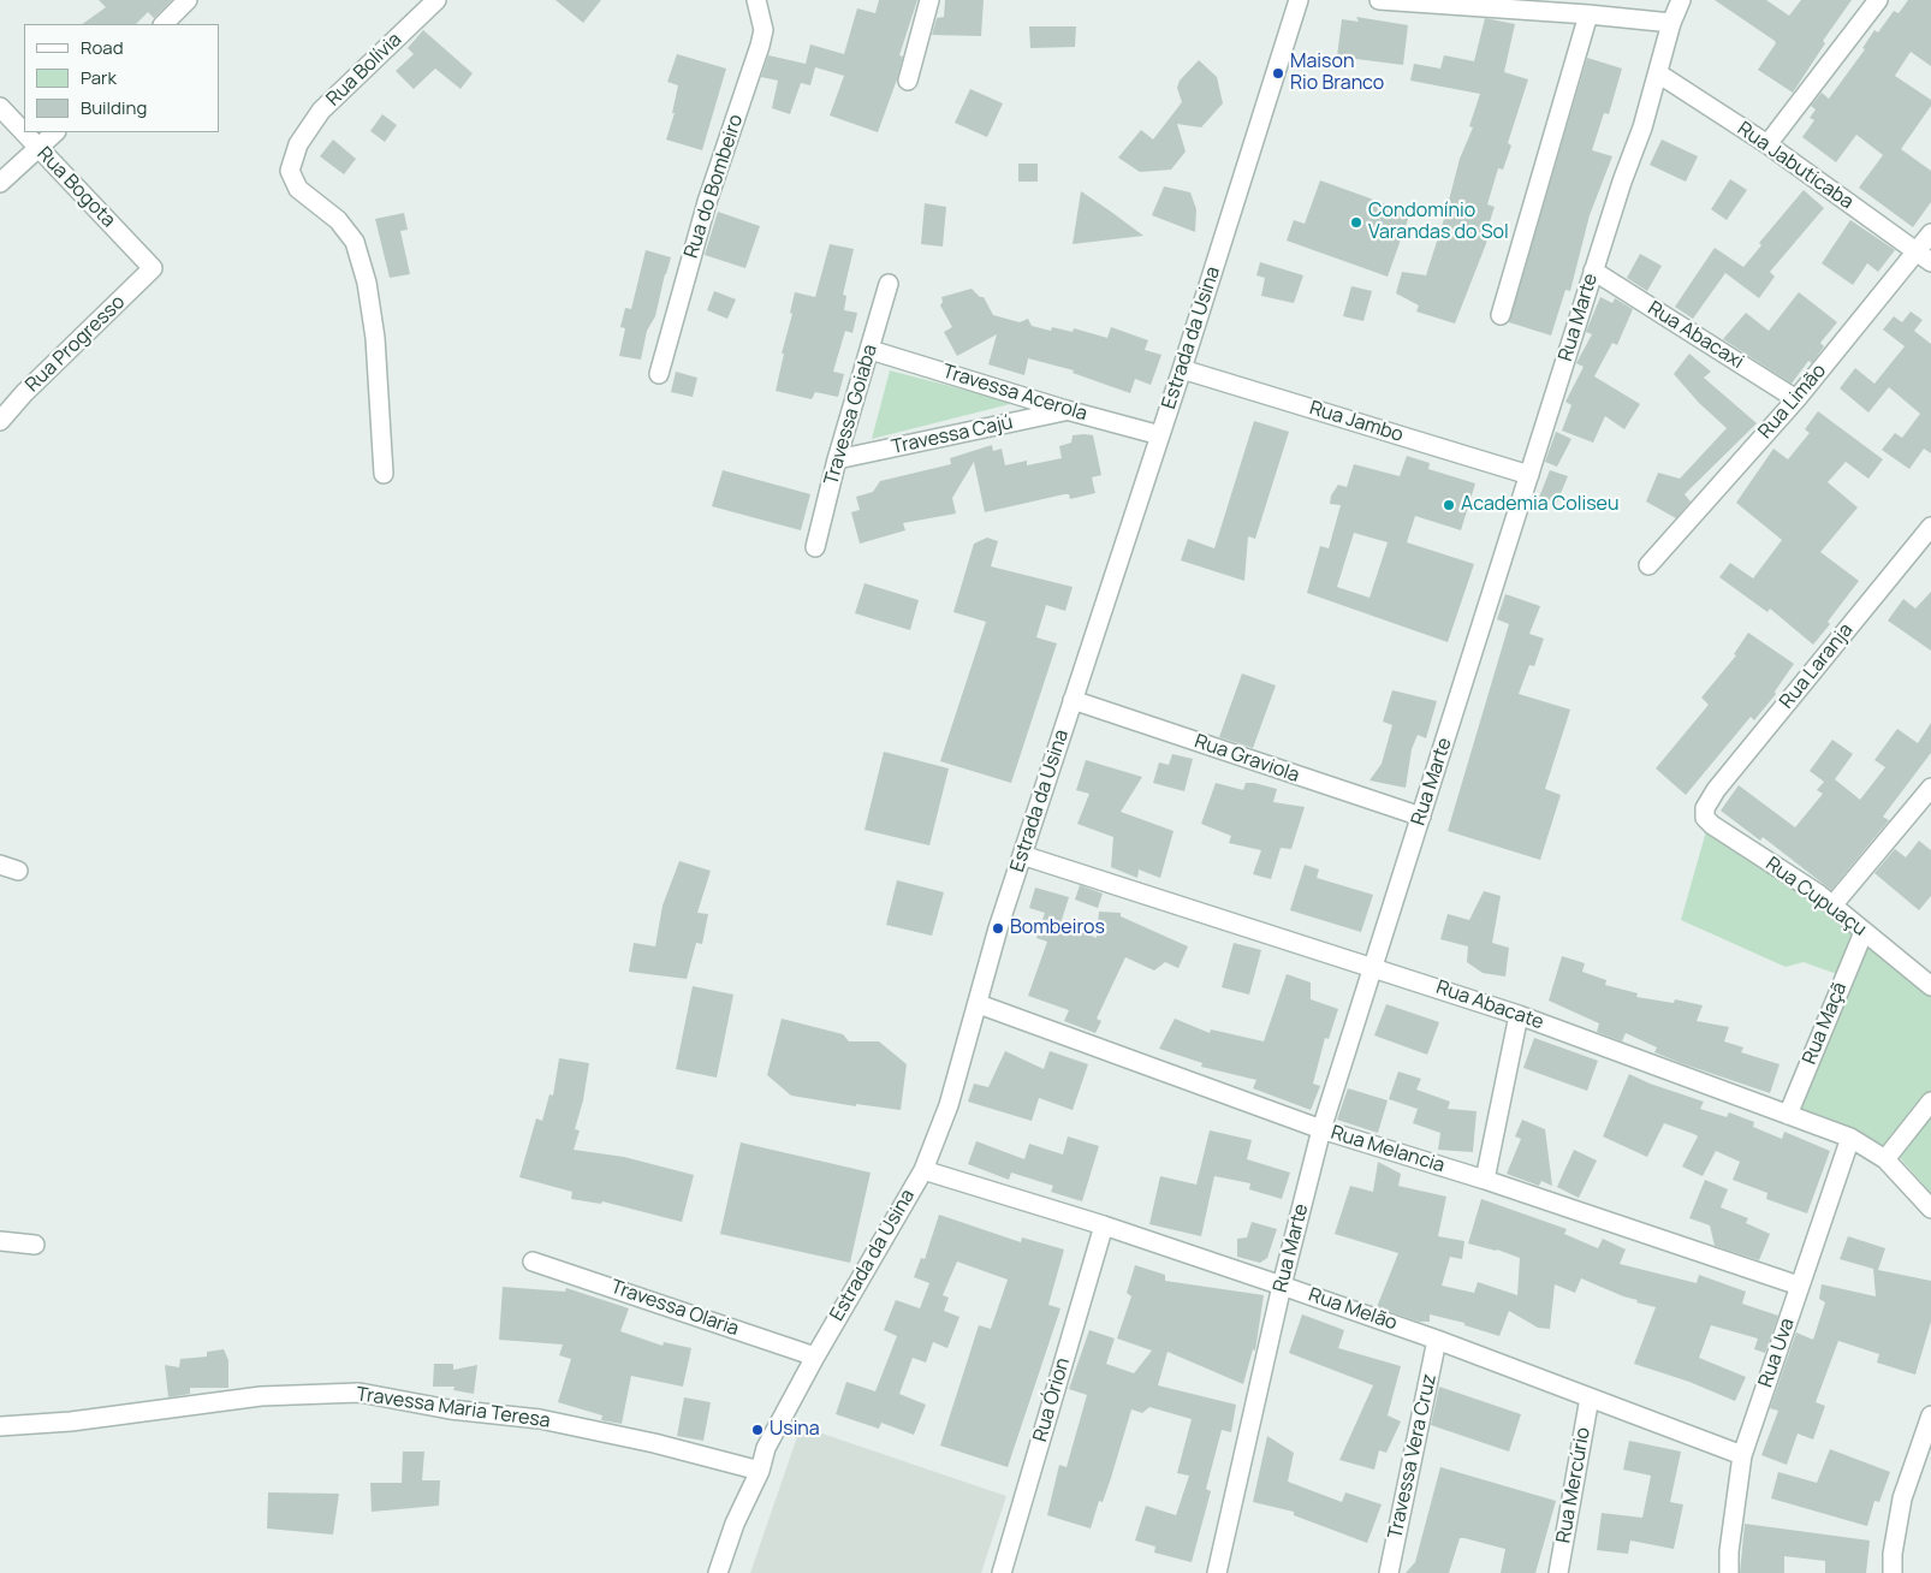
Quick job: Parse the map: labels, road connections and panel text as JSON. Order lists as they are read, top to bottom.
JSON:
{
  "streets": {
    "street": [
      "Rua Bolívia",
      "Rua Jabuticaba",
      "Rua do Bombeiro",
      "Rua Bogota",
      "Rua Marte",
      "Rua Abacaxi",
      "Estrada da Usina",
      "Rua Progresso",
      "Travessa Acerola",
      "Rua Limão",
      "Travessa Goiaba",
      "Rua Jambo",
      "Travessa Cajú",
      "Rua Laranja",
      "Rua Graviola",
      "Rua Cupuaçu",
      "Rua Abacate",
      "Rua Maçã",
      "Rua Melancia",
      "Travessa Olaria",
      "Rua Melão",
      "Rua Uva",
      "Rua Órion",
      "Travessa Maria Teresa",
      "Travessa Vera Cruz",
      "Rua Mercúrio"
    ]
  },
  "crossings": [
    ["Rua Jabuticaba", "Rua Marte"],
    ["Rua Jabuticaba", "Rua Limão"],
    ["Rua Bogota", "Rua Progresso"],
    ["Rua Marte", "Rua Abacaxi"],
    ["Rua Marte", "Rua Jambo"],
    ["Rua Marte", "Rua Graviola"],
    ["Rua Marte", "Rua Abacate"],
    ["Rua Marte", "Rua Melancia"],
    ["Rua Marte", "Rua Melão"],
    ["Rua Abacaxi", "Rua Limão"],
    ["Estrada da Usina", "Travessa Acerola"],
    ["Estrada da Usina", "Rua Jambo"],
    ["Estrada da Usina", "Rua Graviola"],
    ["Estrada da Usina", "Rua Abacate"],
    ["Estrada da Usina", "Rua Melancia"],
    ["Estrada da Usina", "Travessa Olaria"],
    ["Estrada da Usina", "Rua Melão"],
    ["Estrada da Usina", "Travessa Maria Teresa"],
    ["Travessa Acerola", "Travessa Goiaba"],
    ["Travessa Acerola", "Travessa Cajú"],
    ["Travessa Goiaba", "Travessa Cajú"],
    ["Rua Laranja", "Rua Cupuaçu"],
    ["Rua Cupuaçu", "Rua Maçã"],
    ["Rua Abacate", "Rua Maçã"],
    ["Rua Abacate", "Rua Uva"],
    ["Rua Melancia", "Rua Uva"],
    ["Rua Melão", "Rua Uva"],
    ["Rua Melão", "Rua Órion"],
    ["Rua Melão", "Travessa Vera Cruz"],
    ["Rua Melão", "Rua Mercúrio"]
  ],
  "places": [
    "Maison Rio Branco",
    "Condomínio Varandas do Sol",
    "Academia Coliseu",
    "Bombeiros",
    "Usina"
  ],
  "legend": ["Road", "Park", "Building"]
}
